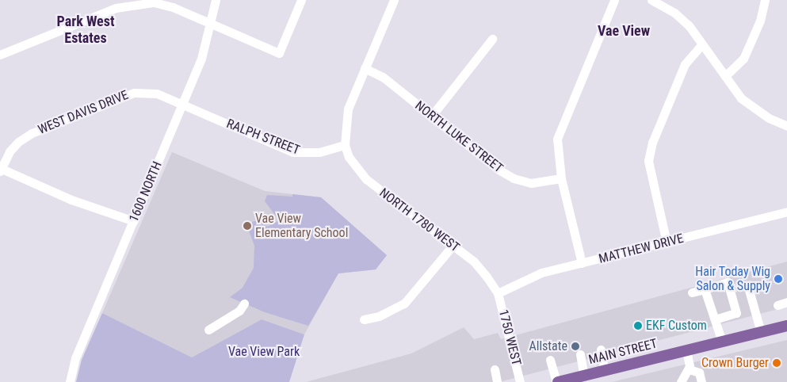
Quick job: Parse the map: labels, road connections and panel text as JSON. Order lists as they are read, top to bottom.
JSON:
{
  "streets": {
    "main road": ["MAIN STREET"],
    "street": [
      "WEST DAVIS DRIVE",
      "RALPH STREET",
      "NORTH LUKE STREET",
      "1600 NORTH",
      "NORTH 1780 WEST",
      "MATTHEW DRIVE",
      "1750 WEST"
    ]
  },
  "crossings": [
    ["WEST DAVIS DRIVE", "RALPH STREET"],
    ["WEST DAVIS DRIVE", "1600 NORTH"],
    ["RALPH STREET", "1600 NORTH"],
    ["RALPH STREET", "NORTH 1780 WEST"],
    ["NORTH 1780 WEST", "MATTHEW DRIVE"],
    ["NORTH 1780 WEST", "1750 WEST"],
    ["MATTHEW DRIVE", "1750 WEST"]
  ],
  "districts": ["Park West Estates", "Vae View"],
  "parks": ["Vae View Park"],
  "places": [
    "Vae View Elementary School",
    "Hair Today Wig Salon & Supply",
    "EKF Custom",
    "Allstate",
    "Crown Burger"
  ]
}
